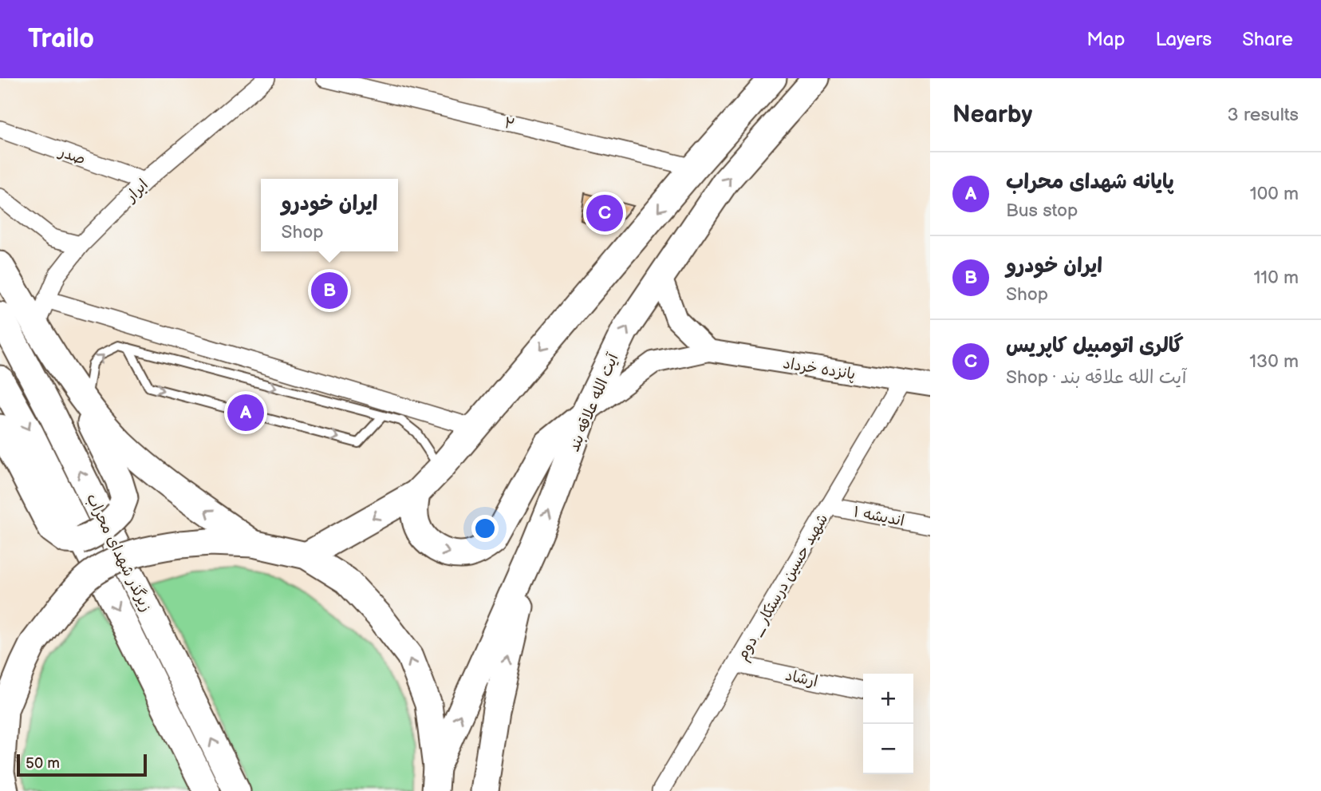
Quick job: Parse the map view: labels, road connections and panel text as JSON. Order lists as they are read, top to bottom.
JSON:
{
  "streets": {
    "main road": ["آیت الله علاقه بند", "زیرگذر شهدای محراب"],
    "street": [
      "۲",
      "صدر",
      "ابرار",
      "پانزده خرداد",
      "اندیشه ۱",
      "شهید حسین درستکار _ دوم",
      "ارشاد"
    ]
  },
  "crossings": [
    ["صدر", "ابرار"],
    ["پانزده خرداد", "آیت الله علاقه بند"],
    ["پانزده خرداد", "شهید حسین درستکار _ دوم"],
    ["اندیشه ۱", "شهید حسین درستکار _ دوم"],
    ["شهید حسین درستکار _ دوم", "ارشاد"]
  ],
  "scale_bar": "50 m",
  "page": {
    "header": "Trailo",
    "nav": ["Map", "Layers", "Share"],
    "heading": ["Nearby", "3 results"],
    "list": [
      {
        "mark": "A",
        "name": "پایانه شهدای محراب",
        "note": "Bus stop",
        "value": "100 m"
      },
      {
        "mark": "B",
        "name": "ایران خودرو",
        "note": "Shop",
        "value": "110 m"
      },
      {
        "mark": "C",
        "name": "گالری اتومبیل کاپریس",
        "note": "Shop · آیت الله علاقه بند",
        "value": "130 m"
      }
    ],
    "popup": ["ایران خودرو", "Shop"],
    "pins": ["C", "B", "A"],
    "map_buttons": ["+", "−"],
    "scale": "50 m"
  }
}
